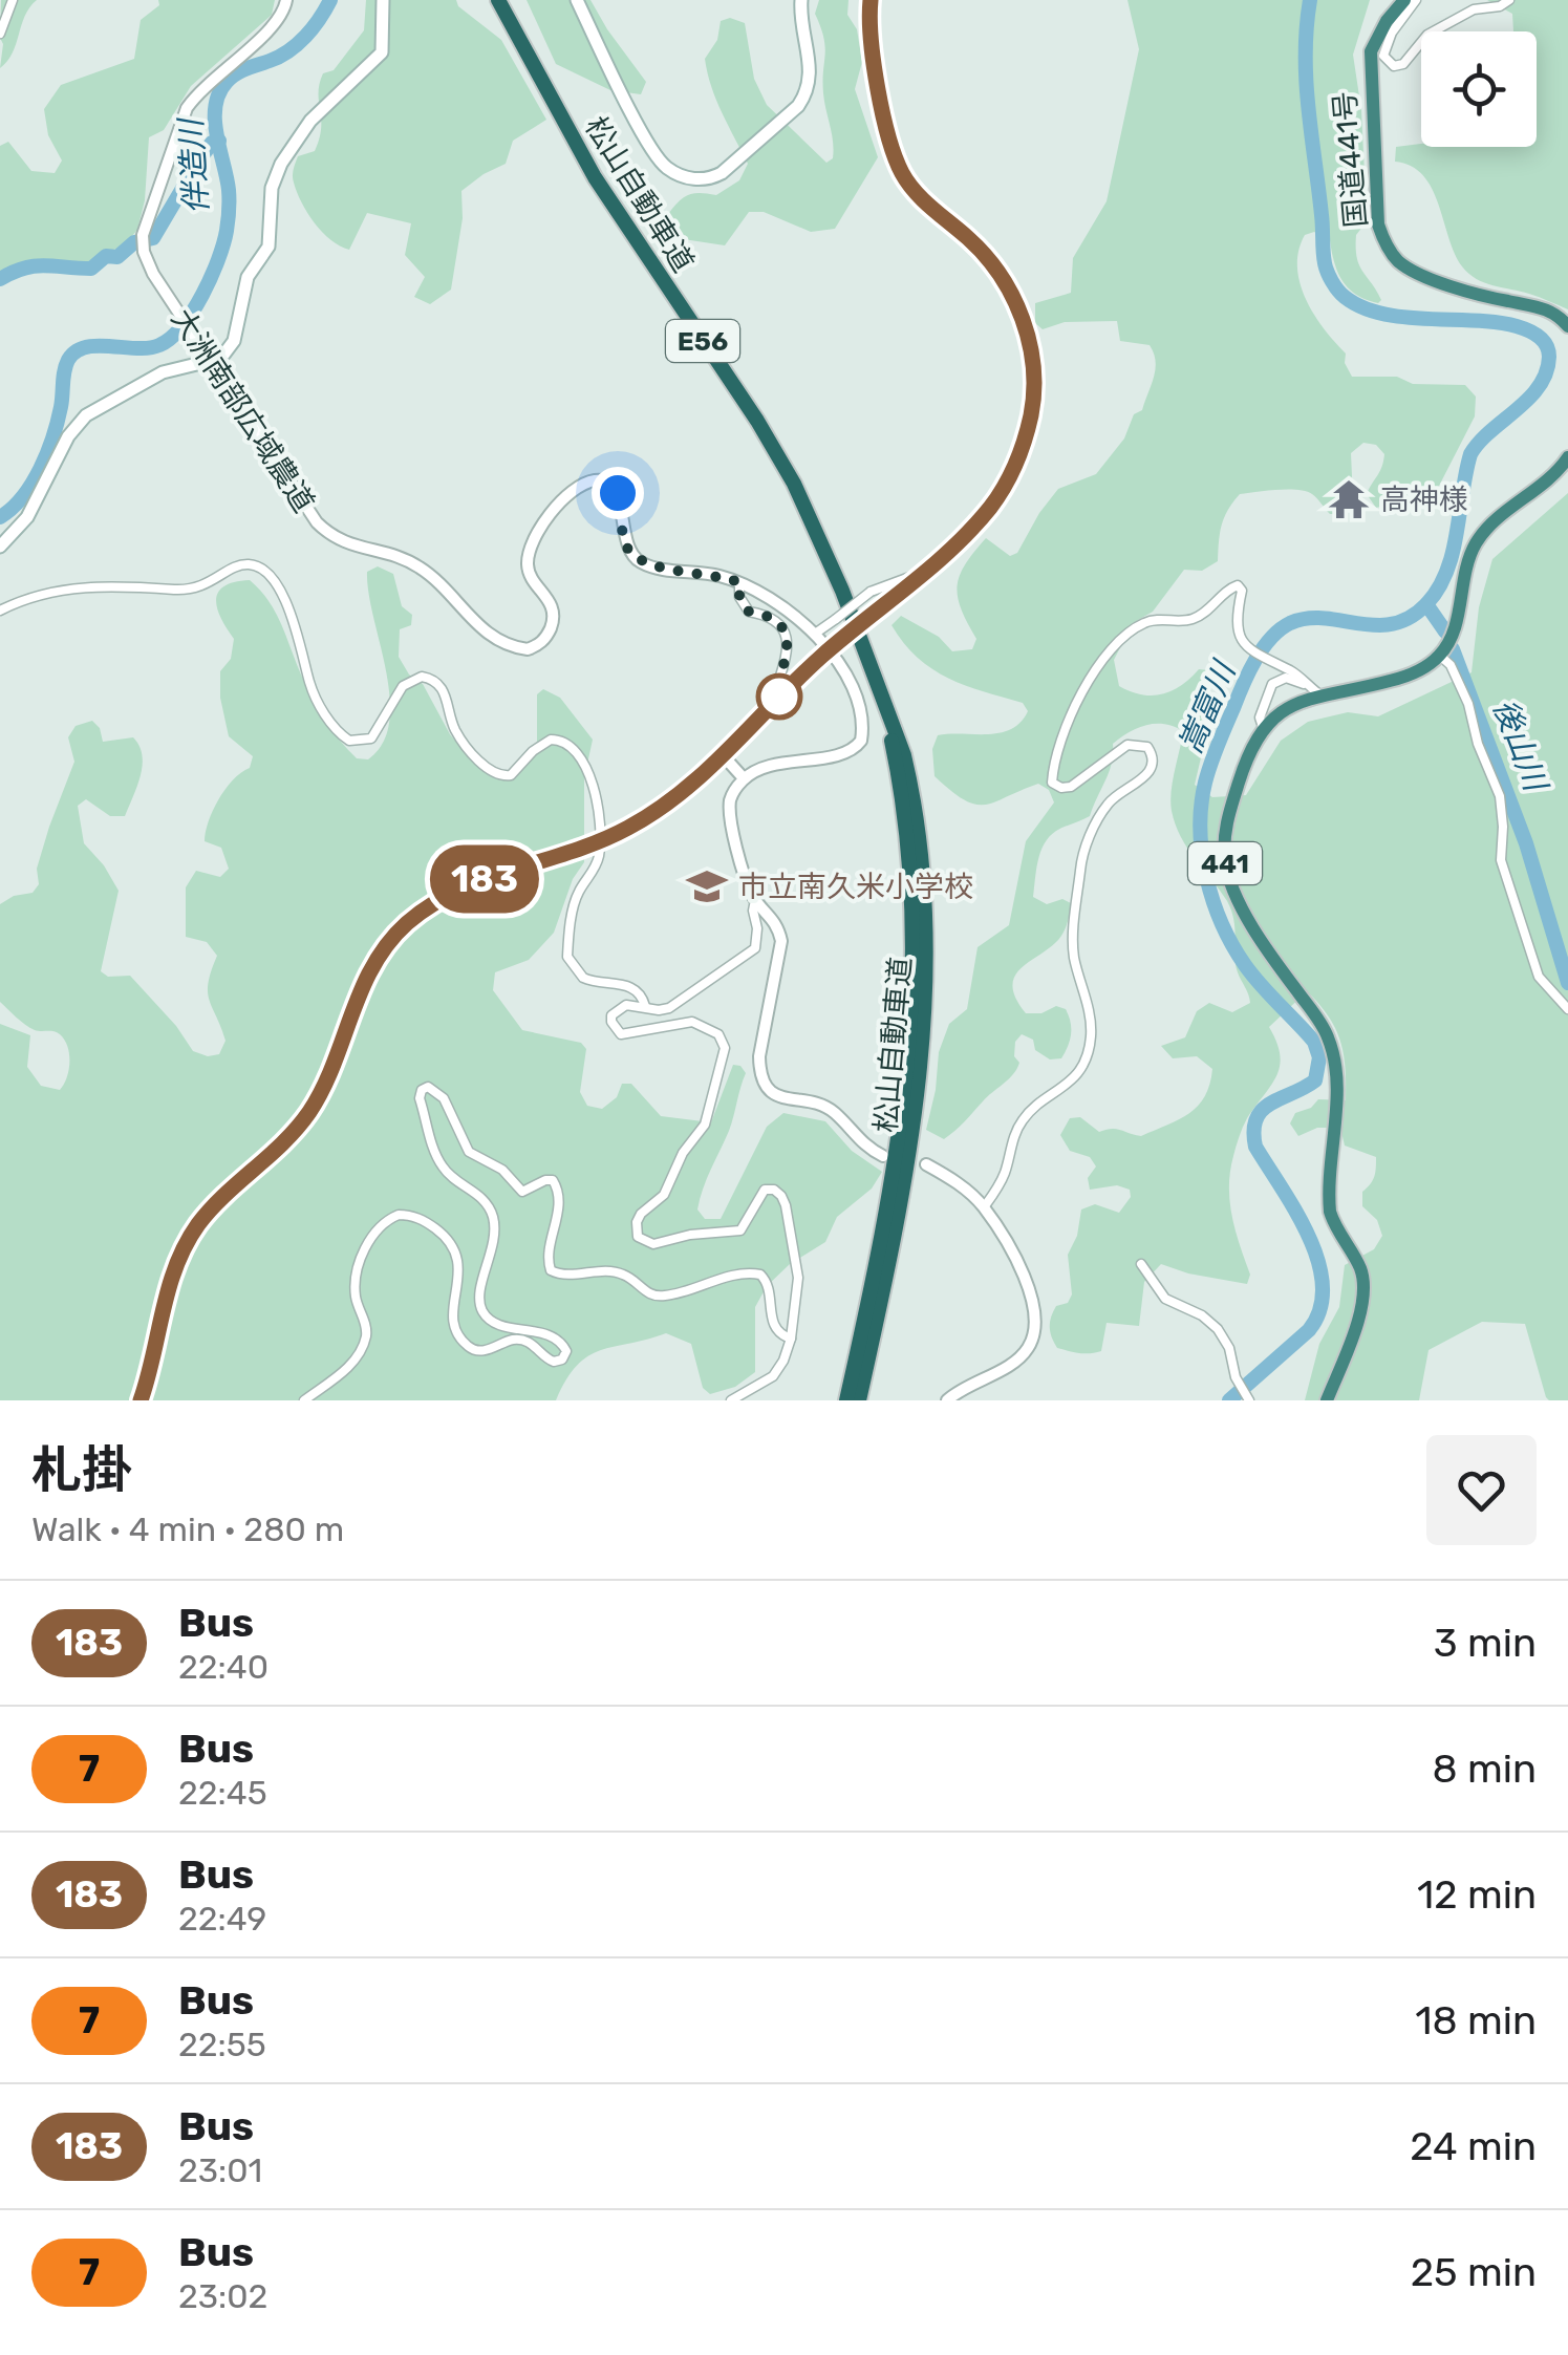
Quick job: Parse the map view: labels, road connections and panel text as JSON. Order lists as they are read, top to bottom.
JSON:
{
  "streets": {
    "highway": [
      "国道441号",
      "松山自動車道",
      "E56",
      "441"
    ],
    "street": ["大洲南部広域農道"]
  },
  "water": ["伴造川", "嵩富川", "後山川"],
  "places": {
    "temple": ["高神様"],
    "school or university": ["市立南久米小学校"]
  },
  "lines": ["bus line 183"],
  "page": {
    "on_map": "183",
    "heading": ["札掛", "Walk · 4 min · 280 m"],
    "list": [
      {
        "mark": "183",
        "name": "Bus",
        "note": "22:40",
        "value": "3 min"
      },
      {
        "mark": "7",
        "name": "Bus",
        "note": "22:45",
        "value": "8 min"
      },
      {
        "mark": "183",
        "name": "Bus",
        "note": "22:49",
        "value": "12 min"
      },
      {
        "mark": "7",
        "name": "Bus",
        "note": "22:55",
        "value": "18 min"
      },
      {
        "mark": "183",
        "name": "Bus",
        "note": "23:01",
        "value": "24 min"
      },
      {
        "mark": "7",
        "name": "Bus",
        "note": "23:02",
        "value": "25 min"
      }
    ]
  }
}
